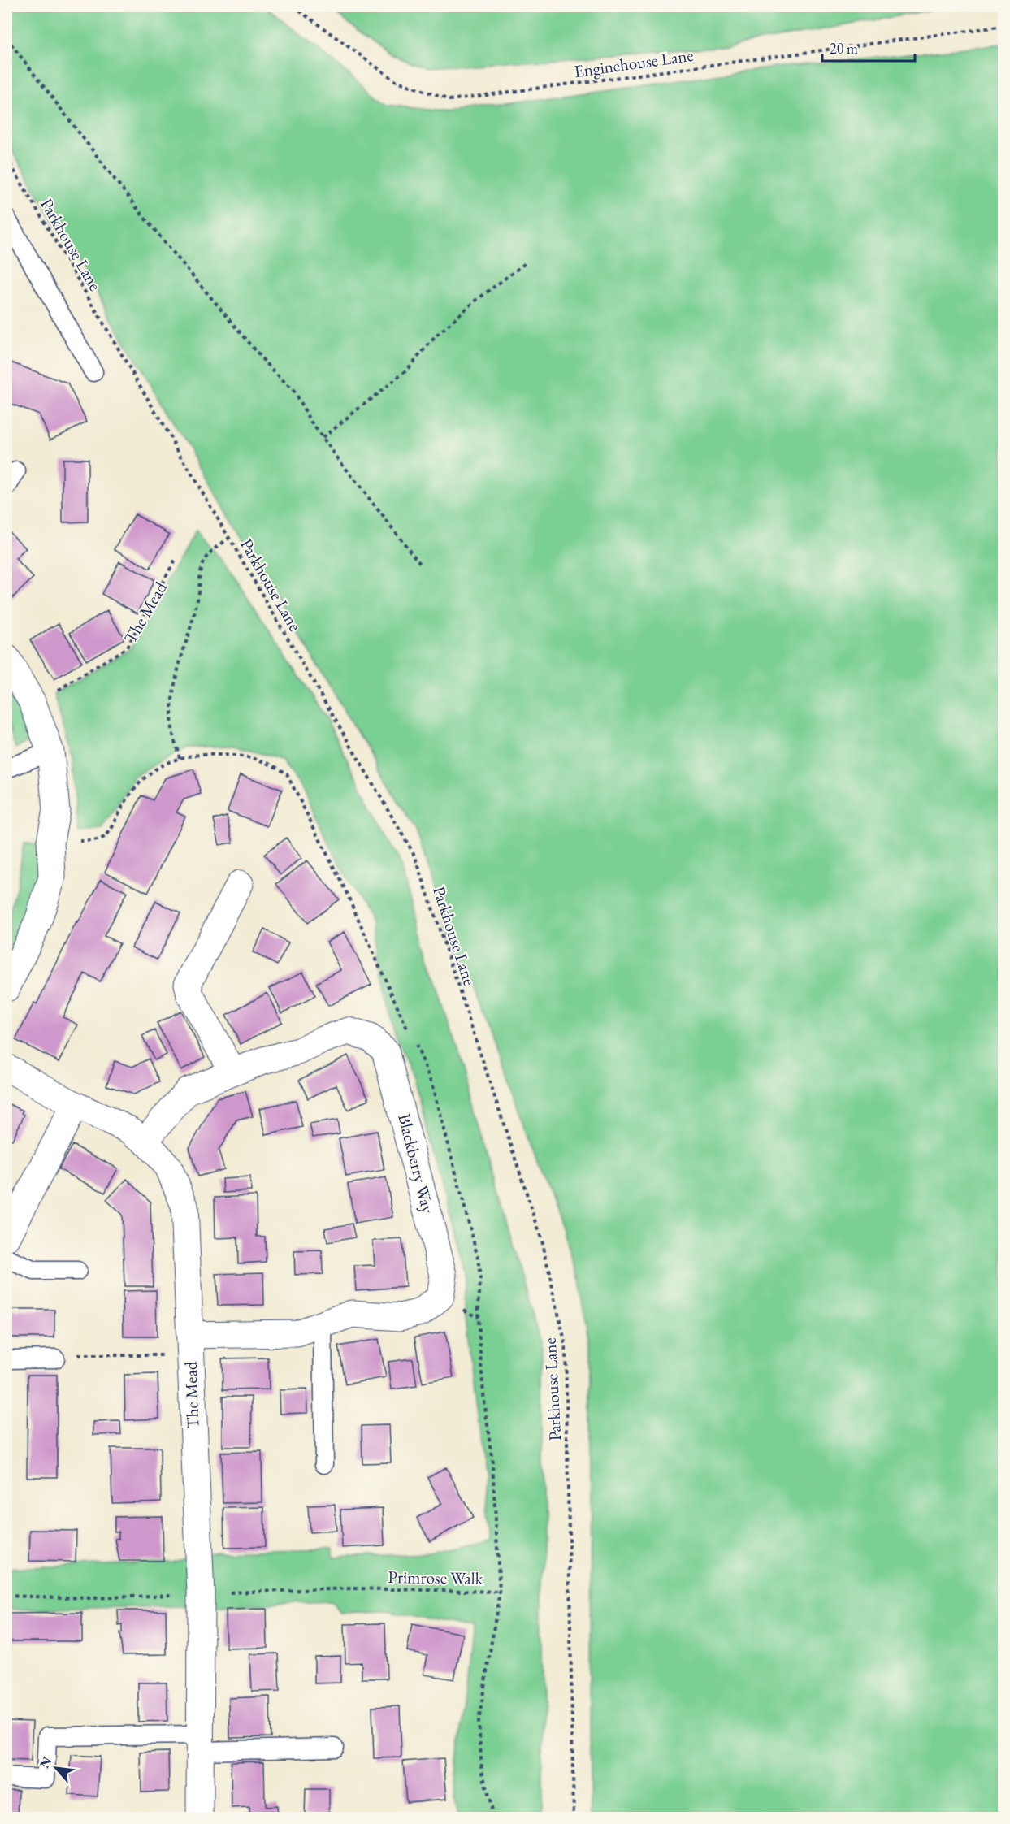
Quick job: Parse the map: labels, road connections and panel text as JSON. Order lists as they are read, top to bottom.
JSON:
{
  "streets": {
    "street": ["The Mead", "Blackberry Way"],
    "path": ["Enginehouse Lane", "Parkhouse Lane", "Primrose Walk"]
  },
  "crossings": [
    ["The Mead", "Blackberry Way"],
    ["The Mead", "Primrose Walk"]
  ],
  "scale_bar": "20 m",
  "north": "top left"
}
